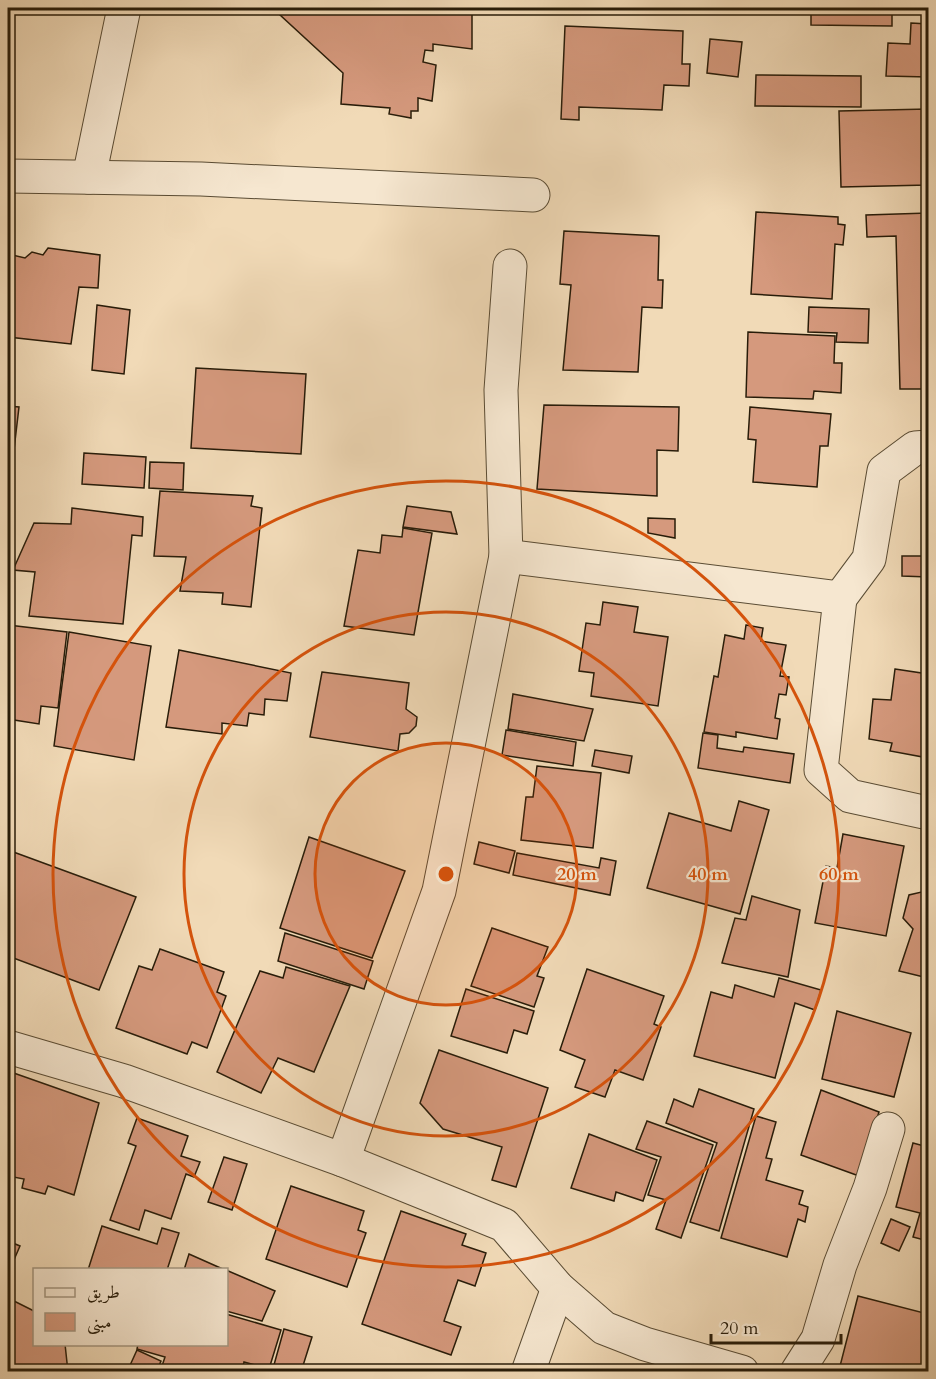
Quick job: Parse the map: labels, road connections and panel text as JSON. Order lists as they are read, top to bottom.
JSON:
{
  "legend": ["طريق", "مبنى"],
  "scale_bar": "20 m",
  "rings": ["20 m", "40 m", "60 m"]
}
